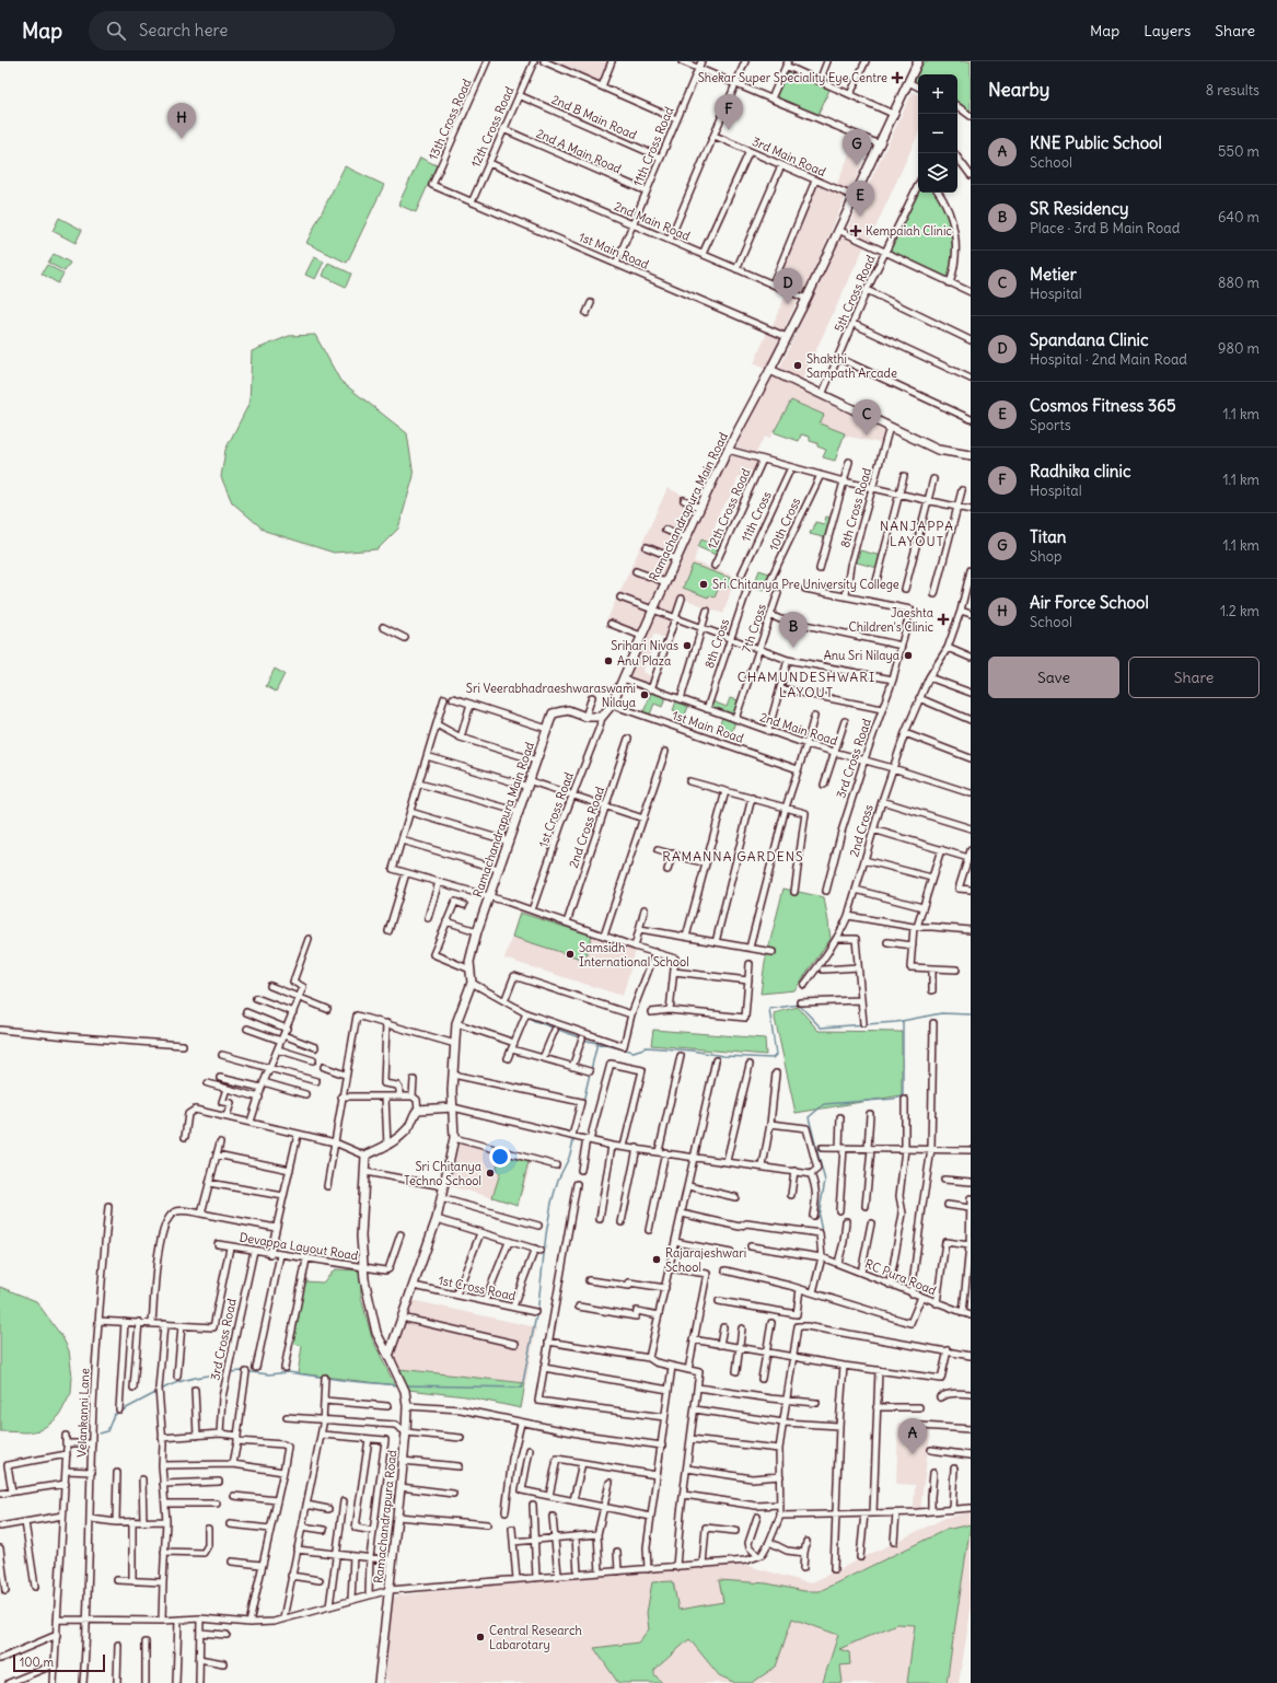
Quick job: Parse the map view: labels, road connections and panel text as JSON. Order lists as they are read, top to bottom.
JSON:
{
  "streets": {
    "street": [
      "2nd B Main Road",
      "13th Cross Road",
      "12th Cross Road",
      "11th Cross Road",
      "2nd A Main Road",
      "3rd Main Road",
      "2nd Main Road",
      "1st Main Road",
      "5th Cross Road",
      "Ramachandrapura Main Road",
      "8th Cross Road",
      "11th Cross",
      "10th Cross",
      "7th Cross",
      "8th Cross",
      "3rd Cross Road",
      "1st Cross Road",
      "2nd Cross Road",
      "2nd Cross",
      "Devappa Layout Road",
      "RC Pura Road",
      "Velankanni Lane",
      "Ramachandrapura Road"
    ]
  },
  "crossings": [
    ["2nd B Main Road", "12th Cross Road"],
    ["2nd B Main Road", "11th Cross Road"],
    ["13th Cross Road", "1st Main Road"],
    ["12th Cross Road", "2nd A Main Road"],
    ["12th Cross Road", "2nd Main Road"],
    ["12th Cross Road", "1st Main Road"],
    ["11th Cross Road", "2nd A Main Road"],
    ["11th Cross Road", "2nd Main Road"],
    ["11th Cross Road", "1st Main Road"],
    ["3rd Main Road", "Ramachandrapura Main Road"],
    ["2nd Main Road", "Ramachandrapura Main Road"],
    ["2nd Main Road", "7th Cross"],
    ["2nd Main Road", "8th Cross"],
    ["2nd Main Road", "3rd Cross Road"],
    ["2nd Main Road", "2nd Cross"],
    ["1st Main Road", "Ramachandrapura Main Road"],
    ["Ramachandrapura Main Road", "1st Cross Road"],
    ["Ramachandrapura Main Road", "Ramachandrapura Road"],
    ["8th Cross Road", "3rd Cross Road"],
    ["3rd Cross Road", "Devappa Layout Road"],
    ["Devappa Layout Road", "Ramachandrapura Road"]
  ],
  "districts": ["NANJAPPA LAYOUT", "CHAMUNDESHWARI LAYOUT", "RAMANNA GARDENS"],
  "places": {
    "health": ["Shekar Super Speciality Eye Centre", "Kempaiah Clinic", "Jaeshta Children's Clinic"],
    "other": [
      "Shakthi Sampath Arcade",
      "Sri Chitanya Pre University College",
      "Srihari Nivas",
      "Anu Sri Nilaya",
      "Anu Plaza",
      "Sri Veerabhadraeshwaraswami Nilaya",
      "Samsidh International School",
      "Sri Chitanya Techno School",
      "Rajarajeshwari School",
      "Central Research Labarotary"
    ]
  },
  "scale_bar": "100 m",
  "page": {
    "header": "Map",
    "search": "Search here",
    "nav": ["Map", "Layers", "Share"],
    "heading": ["Nearby", "8 results"],
    "map_buttons": ["+", "−"],
    "pins": [
      "F",
      "H",
      "G",
      "E",
      "D",
      "C",
      "B",
      "A"
    ],
    "list": [
      {
        "mark": "A",
        "name": "KNE Public School",
        "note": "School",
        "value": "550 m"
      },
      {
        "mark": "B",
        "name": "SR Residency",
        "note": "Place · 3rd B Main Road",
        "value": "640 m"
      },
      {
        "mark": "C",
        "name": "Metier",
        "note": "Hospital",
        "value": "880 m"
      },
      {
        "mark": "D",
        "name": "Spandana Clinic",
        "note": "Hospital · 2nd Main Road",
        "value": "980 m"
      },
      {
        "mark": "E",
        "name": "Cosmos Fitness 365",
        "note": "Sports",
        "value": "1.1 km"
      },
      {
        "mark": "F",
        "name": "Radhika clinic",
        "note": "Hospital",
        "value": "1.1 km"
      },
      {
        "mark": "G",
        "name": "Titan",
        "note": "Shop",
        "value": "1.1 km"
      },
      {
        "mark": "H",
        "name": "Air Force School",
        "note": "School",
        "value": "1.2 km"
      }
    ],
    "buttons": ["Save", "Share"],
    "scale": "100 m"
  }
}
